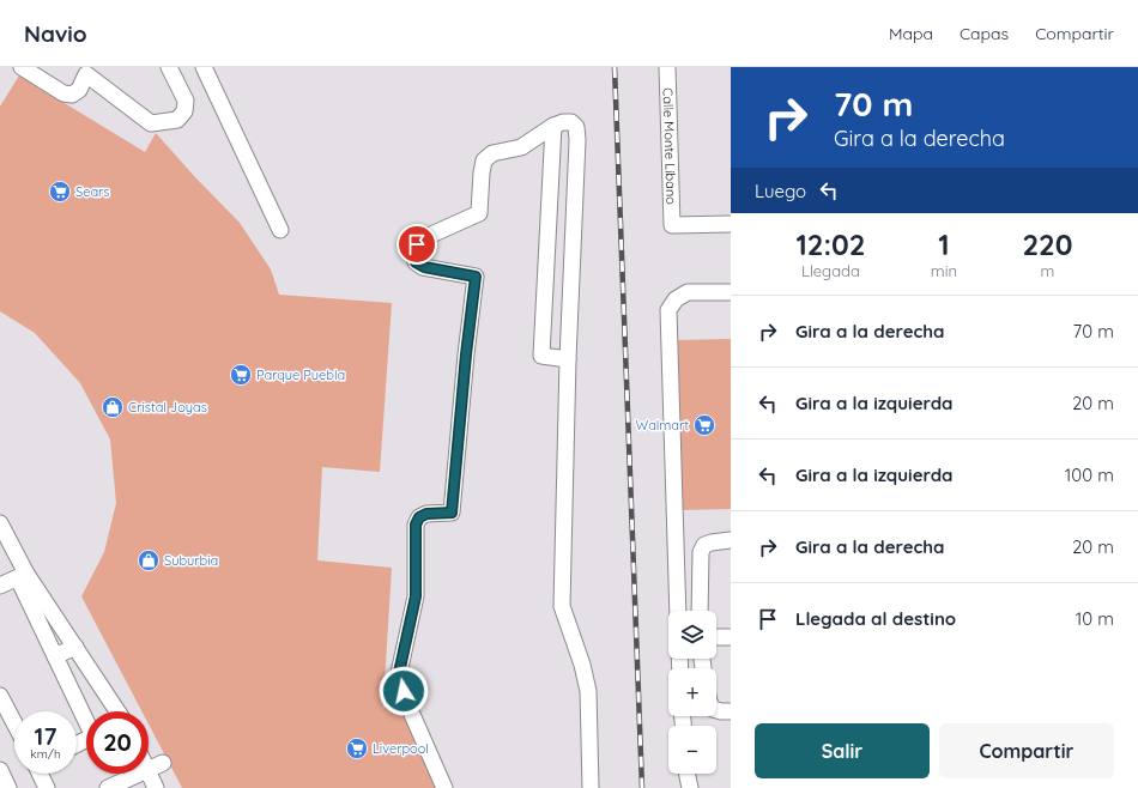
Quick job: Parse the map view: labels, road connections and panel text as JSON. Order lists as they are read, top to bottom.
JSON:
{
  "streets": {
    "street": ["Calle Monte Líbano"]
  },
  "places": {
    "supermarket": [
      "Sears",
      "Parque Puebla",
      "Walmart",
      "Liverpool"
    ],
    "shop": ["Cristal Joyas", "Suburbia"]
  },
  "page": {
    "header": "Navio",
    "nav": ["Mapa", "Capas", "Compartir"],
    "turn": ["70 m", "Gira a la derecha"],
    "then": "Luego",
    "eta": [
      "12:02",
      "Llegada",
      "1",
      "min",
      "220",
      "m"
    ],
    "list": [
      {
        "name": "Gira a la derecha",
        "value": "70 m"
      },
      {
        "name": "Gira a la izquierda",
        "value": "20 m"
      },
      {
        "name": "Gira a la izquierda",
        "value": "100 m"
      },
      {
        "name": "Gira a la derecha",
        "value": "20 m"
      },
      {
        "name": "Llegada al destino",
        "value": "10 m"
      }
    ],
    "map_buttons": ["+", "−"],
    "speed": "17 km/h",
    "limit": "20",
    "buttons": ["Salir", "Compartir"]
  }
}
